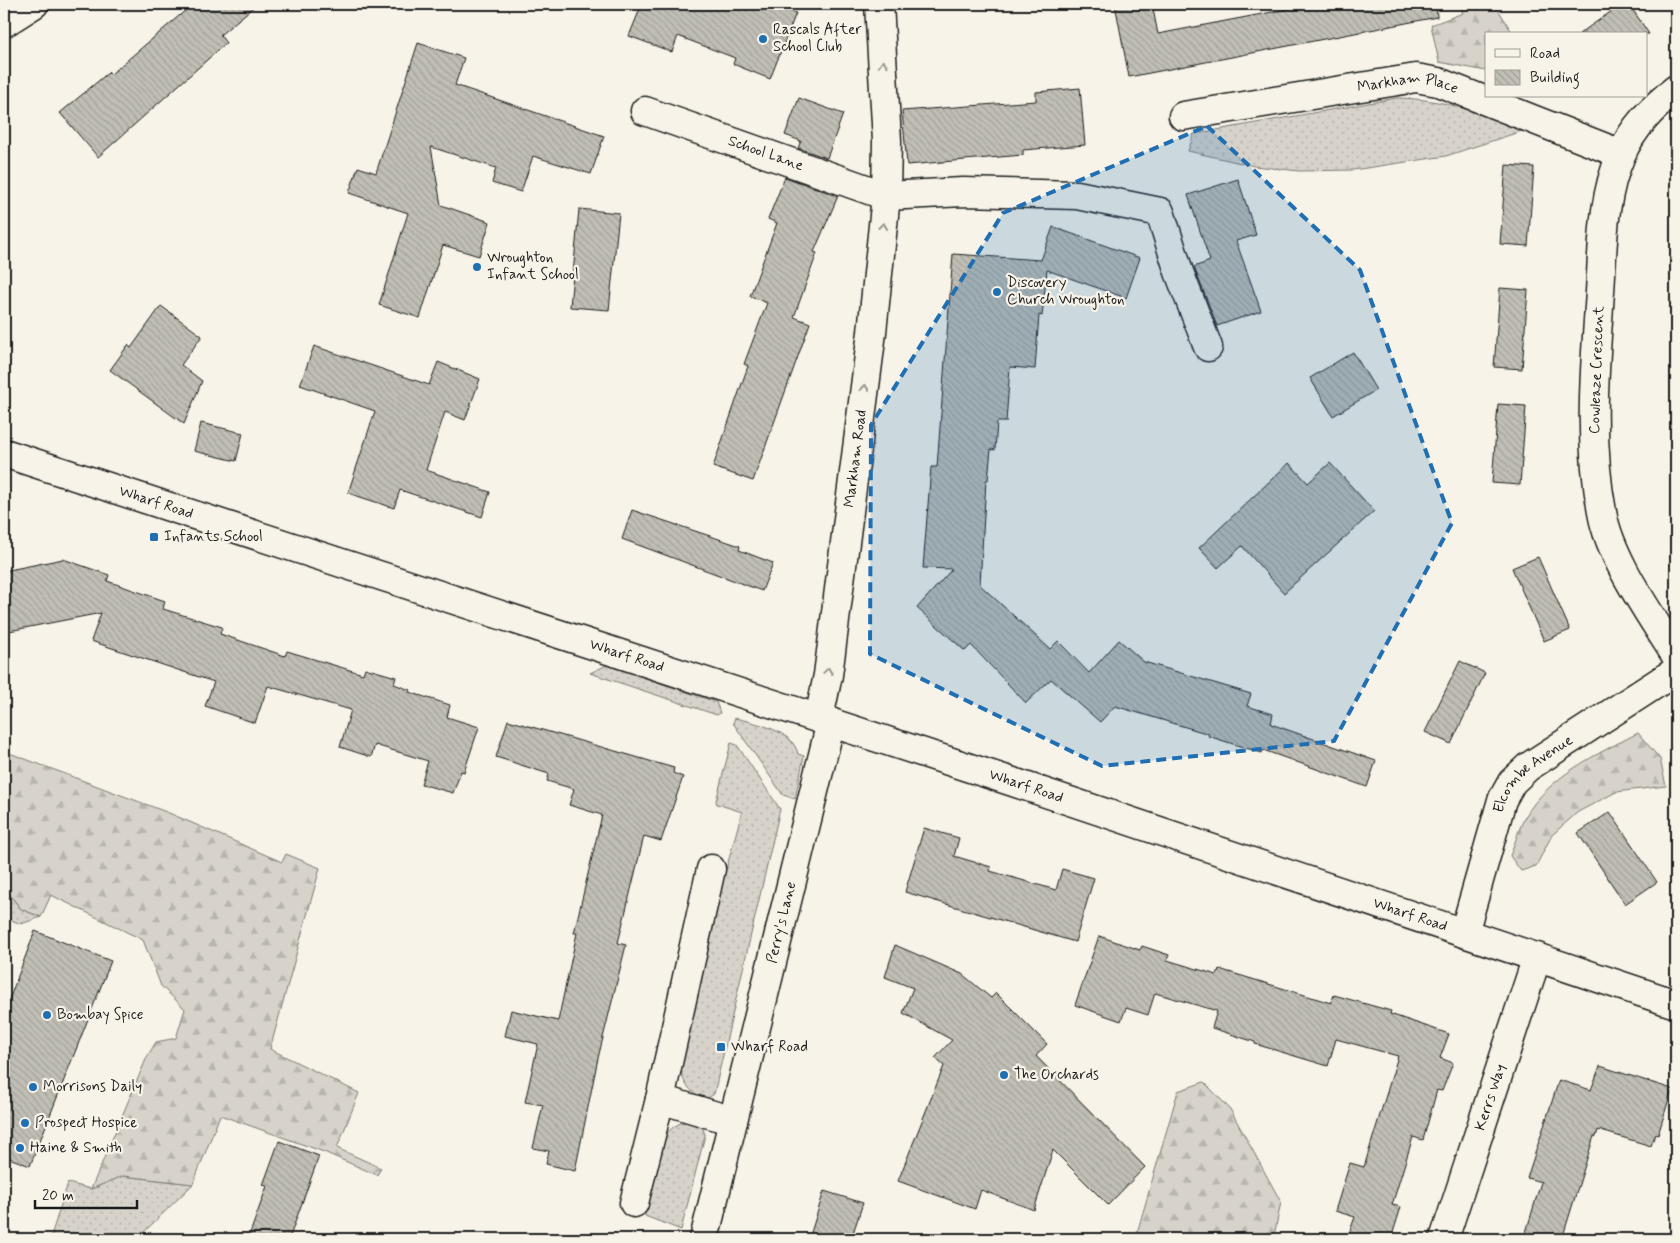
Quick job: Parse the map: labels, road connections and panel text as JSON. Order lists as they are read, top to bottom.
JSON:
{
  "streets": {
    "street": [
      "Markham Place",
      "School Lane",
      "Cowleaze Crescent",
      "Markham Road",
      "Wharf Road",
      "Elcombe Avenue",
      "Perry's Lane",
      "Kerrs Way"
    ]
  },
  "crossings": [
    ["Markham Place", "Cowleaze Crescent"],
    ["School Lane", "Markham Road"],
    ["Markham Road", "Wharf Road"],
    ["Markham Road", "Perry's Lane"],
    ["Wharf Road", "Elcombe Avenue"],
    ["Wharf Road", "Perry's Lane"],
    ["Wharf Road", "Kerrs Way"]
  ],
  "one_way": ["Markham Road"],
  "places": {
    "other": [
      "Rascals After School Club",
      "Wroughton Infant School",
      "Discovery Church Wroughton",
      "Bombay Spice",
      "The Orchards",
      "Morrisons Daily",
      "Prospect Hospice",
      "Haine & Smith"
    ],
    "transit": ["Infants School", "Wharf Road"]
  },
  "legend": ["Road", "Building"],
  "scale_bar": "20 m"
}
